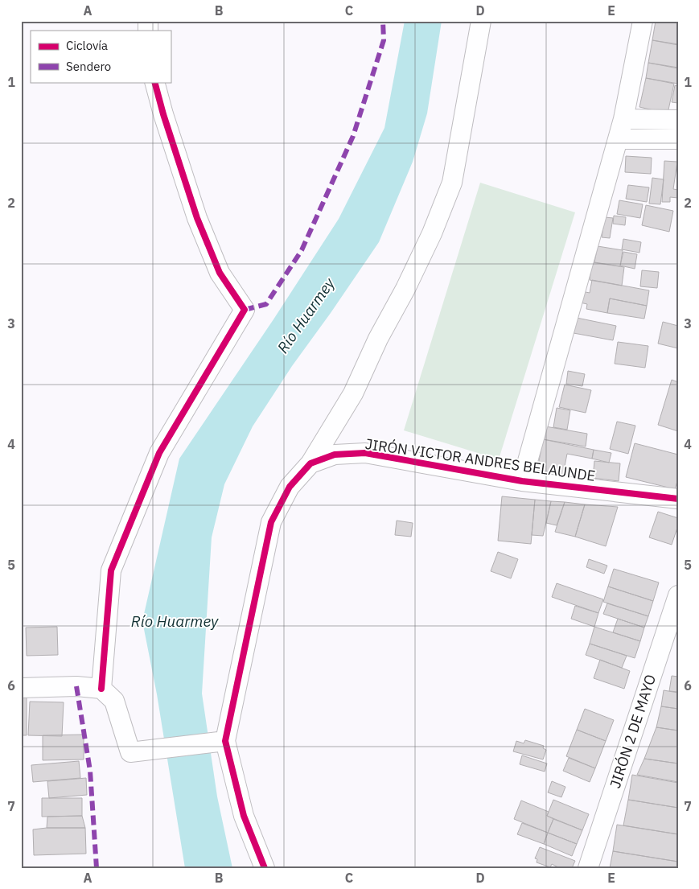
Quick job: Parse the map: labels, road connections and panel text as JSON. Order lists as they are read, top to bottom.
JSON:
{
  "streets": {
    "street": ["JIRÓN VICTOR ANDRES BELAUNDE", "JIRÓN 2 DE MAYO"]
  },
  "water": ["Río Huarmey"],
  "legend": ["Ciclovía", "Sendero"],
  "grid": {
    "columns": [
      "A",
      "B",
      "C",
      "D",
      "E"
    ],
    "rows": [
      "1",
      "2",
      "3",
      "4",
      "5",
      "6",
      "7"
    ]
  }
}
